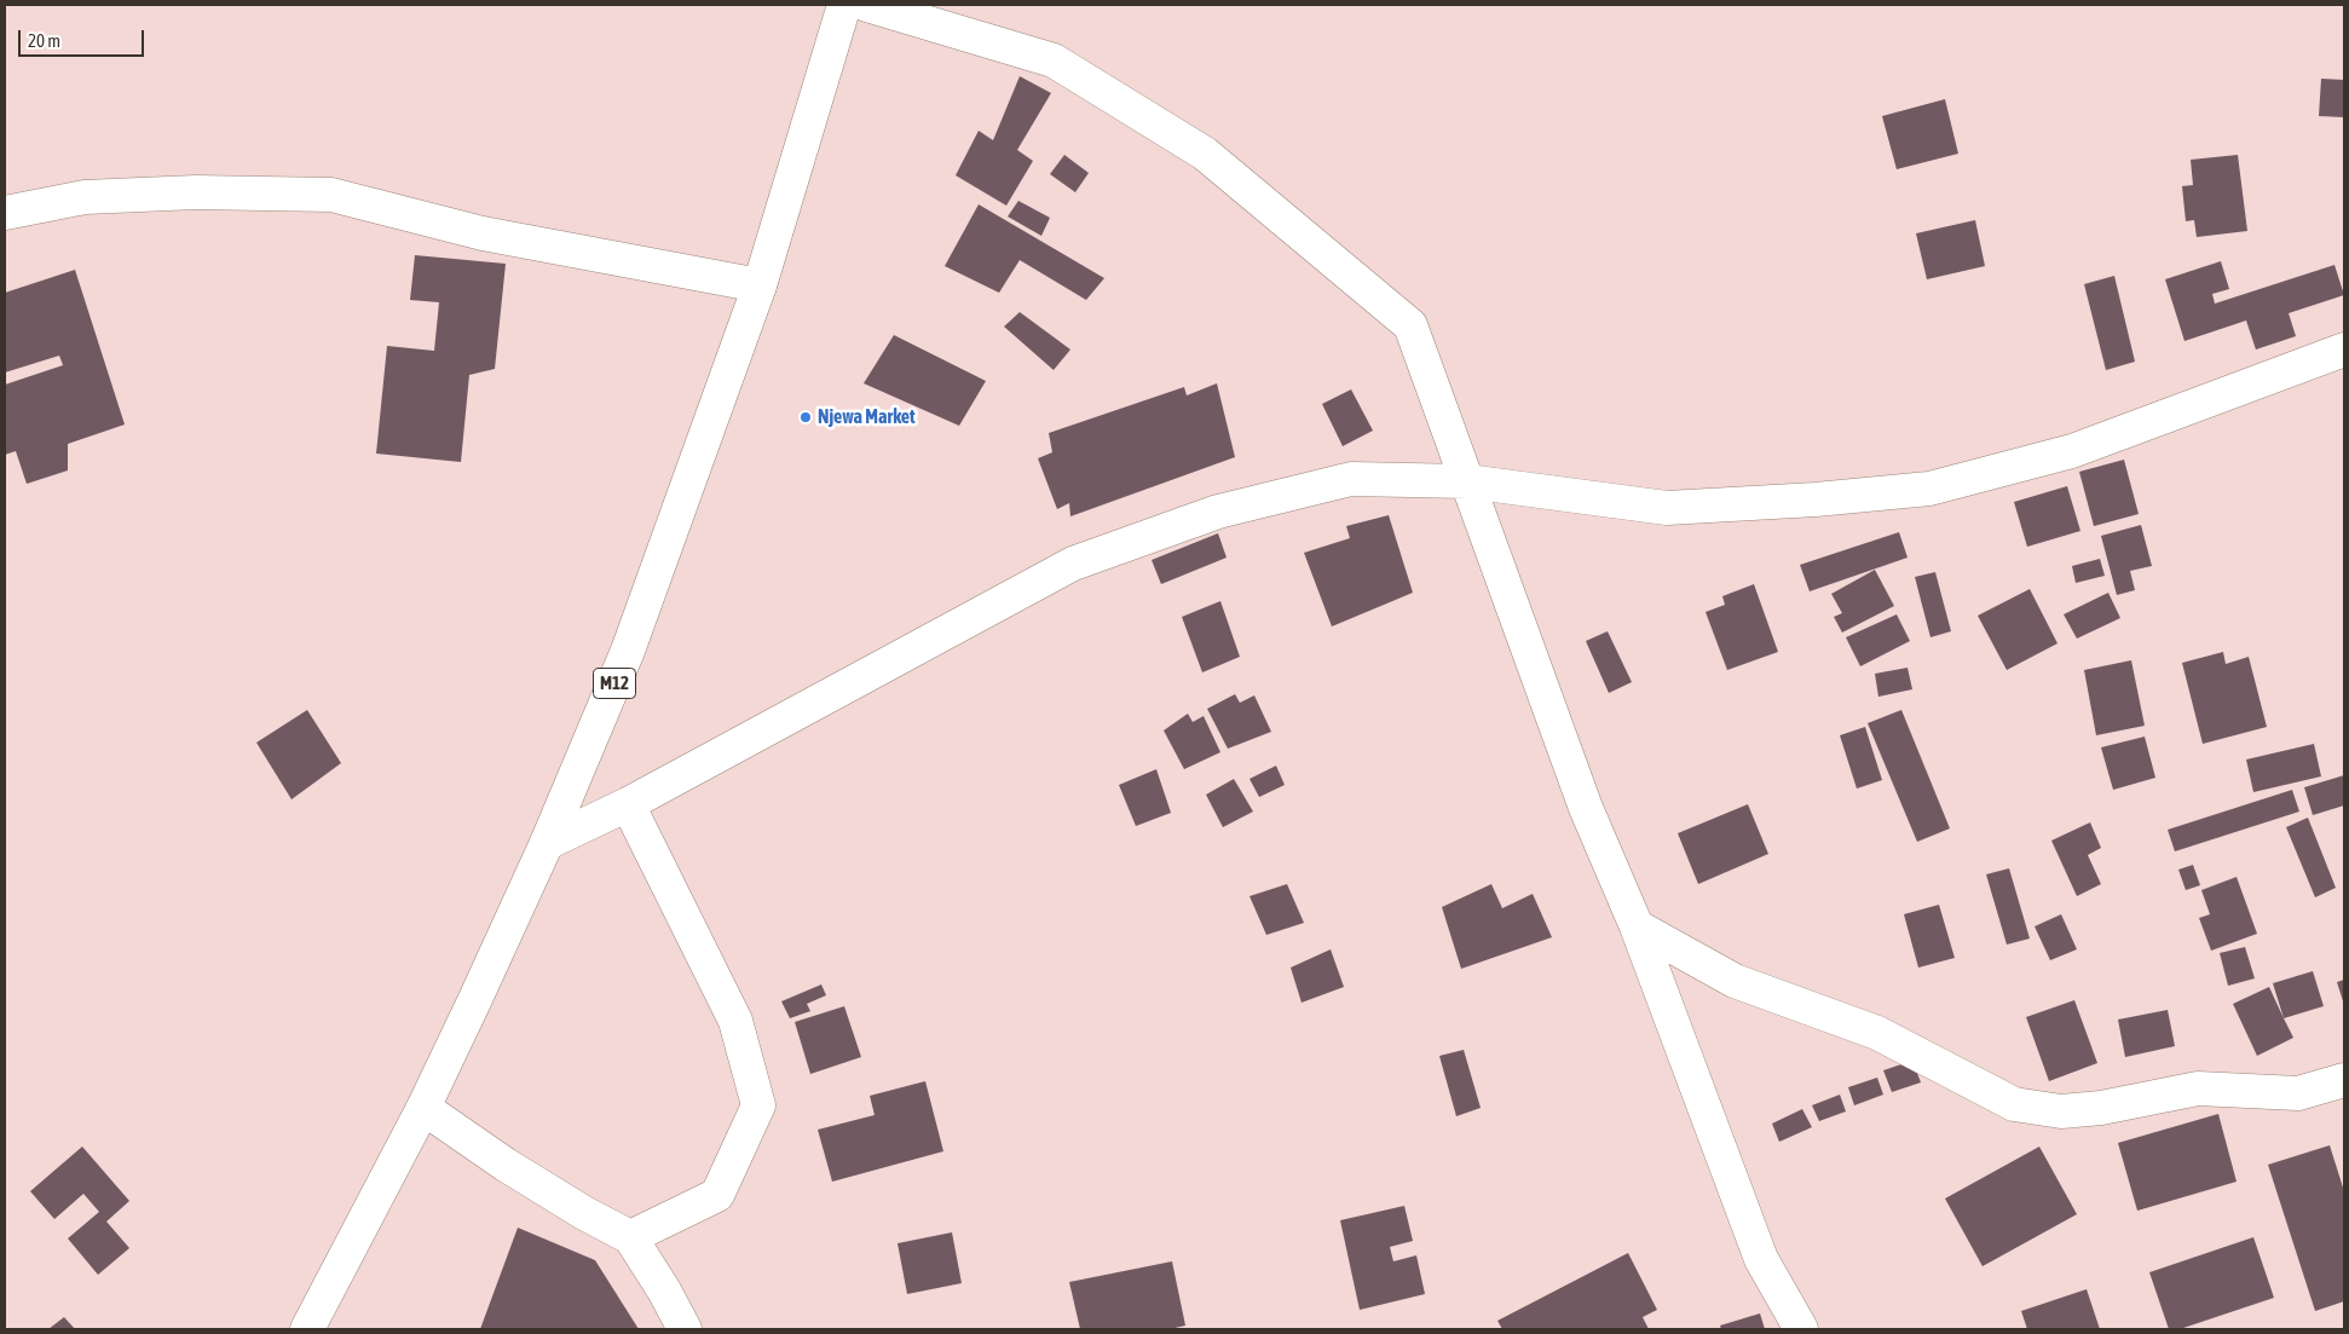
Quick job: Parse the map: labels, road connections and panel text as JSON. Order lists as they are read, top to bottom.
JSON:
{
  "streets": {
    "main road": ["M12"]
  },
  "places": ["Njewa Market"],
  "scale_bar": "20 m"
}
